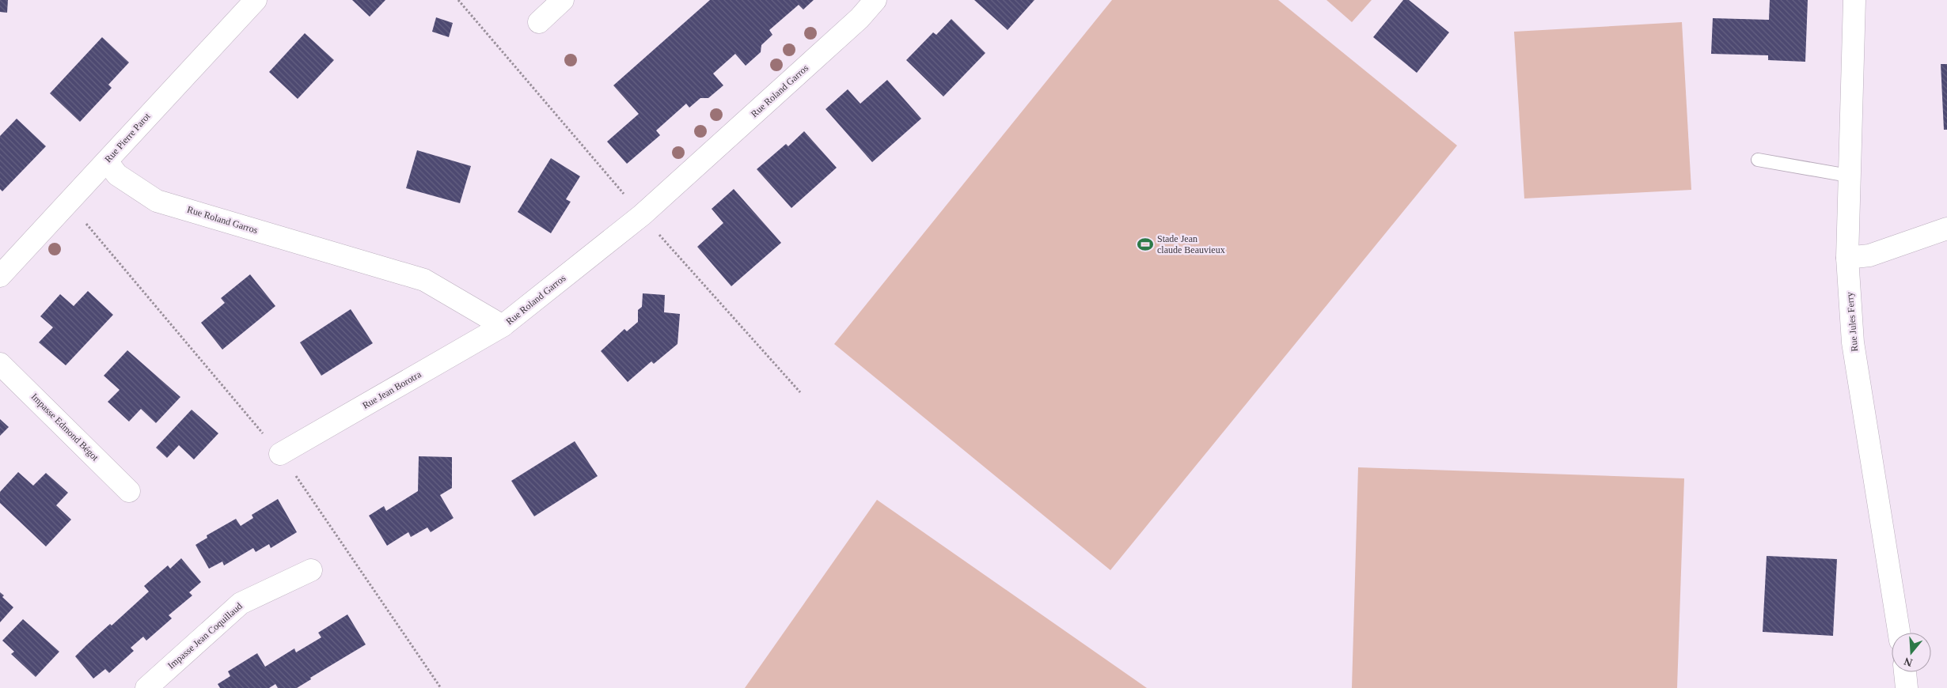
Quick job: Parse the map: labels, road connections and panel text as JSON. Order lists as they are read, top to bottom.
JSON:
{
  "streets": {
    "street": [
      "Rue Roland Garros",
      "Rue Pierre Parot",
      "Rue Jules Ferry",
      "Rue Jean Borotra",
      "Impasse Edmond Bégot",
      "Impasse Jean Coquillaud"
    ]
  },
  "crossings": [
    ["Rue Roland Garros", "Rue Pierre Parot"],
    ["Rue Roland Garros", "Rue Jean Borotra"]
  ],
  "places": {
    "sports": ["Stade Jean claude Beauvieux"]
  },
  "north": "bottom"
}
